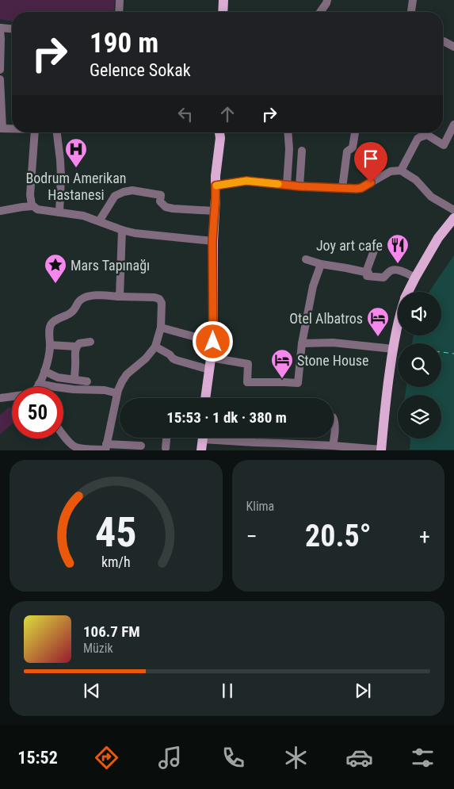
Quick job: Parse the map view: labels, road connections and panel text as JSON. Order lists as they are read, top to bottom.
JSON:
{
  "places": {
    "hospital": ["Bodrum Amerikan Hastanesi"],
    "restaurant": ["Joy art cafe"],
    "place": ["Mars Tapınağı"],
    "hotel": ["Otel Albatros", "Stone House"]
  },
  "page": {
    "turn": ["190 m", "Gelence Sokak"],
    "limit": "50",
    "trip": "15:53 · 1 dk · 380 m",
    "tile": "Klima",
    "heat": ["−", "20.5°", "+"],
    "song": ["106.7 FM", "Müzik"],
    "tabs": "15:52",
    "gauge": ["45", "km/h"]
  }
}
